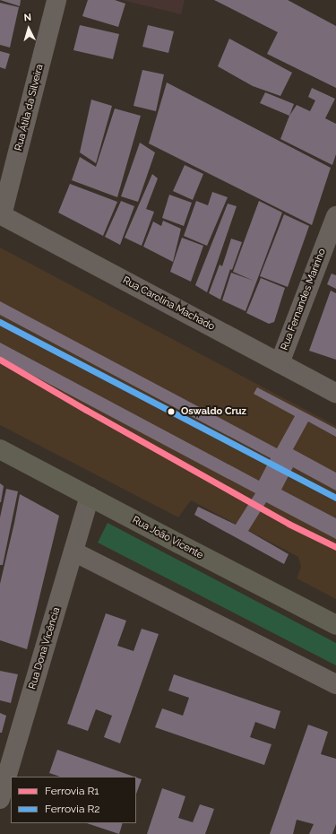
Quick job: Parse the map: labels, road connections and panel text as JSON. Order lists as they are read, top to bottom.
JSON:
{
  "streets": {
    "main road": ["Rua João Vicente"],
    "street": [
      "Rua Átila da Silveira",
      "Rua Fernandes Marinho",
      "Rua Carolina Machado",
      "Rua Dona Vicência"
    ]
  },
  "crossings": [
    ["Rua Átila da Silveira", "Rua Carolina Machado"],
    ["Rua Fernandes Marinho", "Rua Carolina Machado"],
    ["Rua João Vicente", "Rua Dona Vicência"]
  ],
  "places": ["Oswaldo Cruz"],
  "lines": ["rail line R2", "rail line R1"],
  "legend": ["Ferrovia R1", "Ferrovia R2"],
  "north": "top"
}
